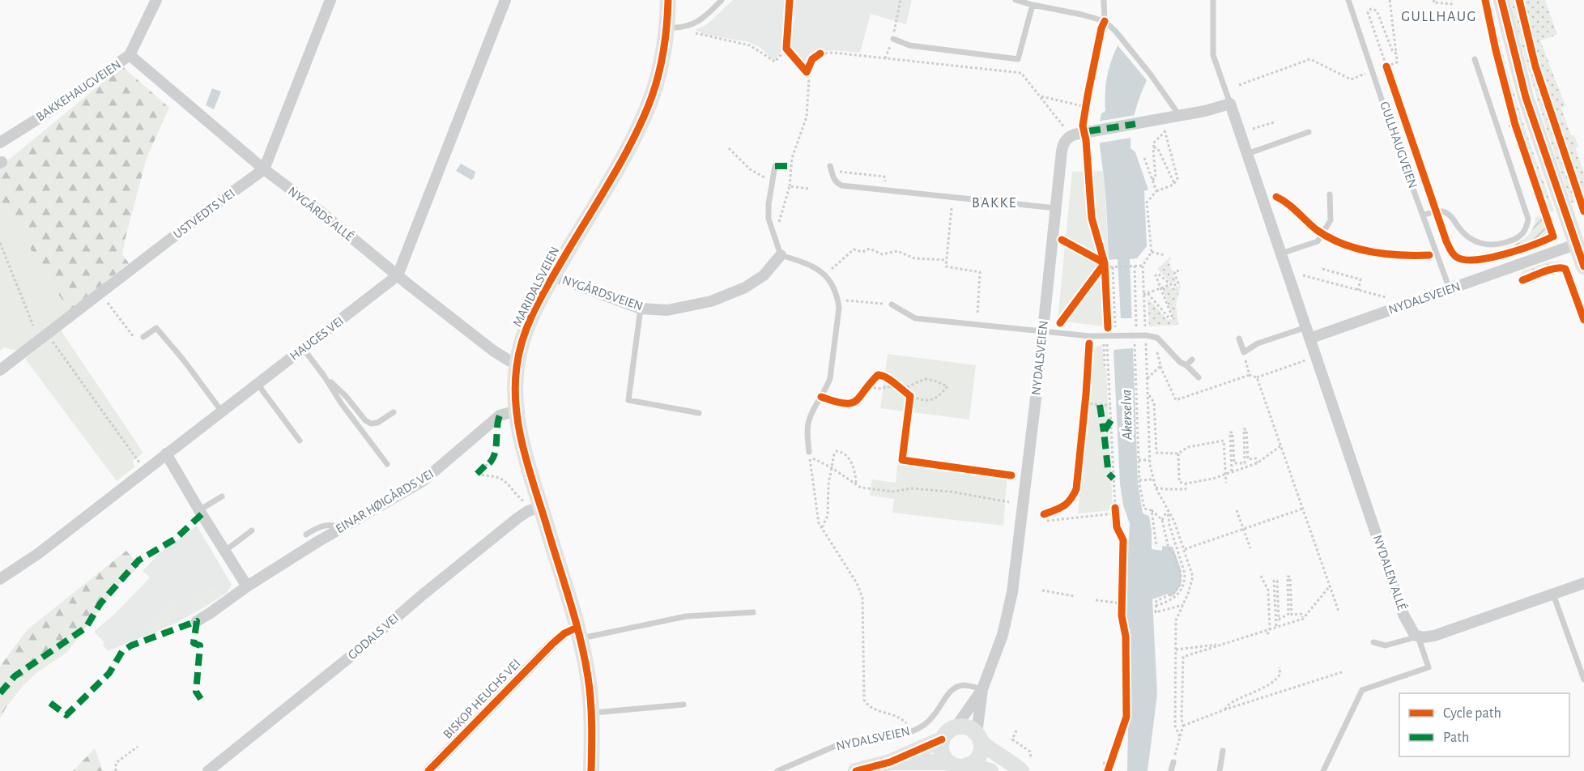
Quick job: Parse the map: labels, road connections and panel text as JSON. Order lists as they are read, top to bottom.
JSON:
{
  "streets": {
    "main road": ["MARIDALSVEIEN"],
    "street": [
      "BAKKEHAUGVEIEN",
      "USTVEDTS VEI",
      "NYGÅRDS ALLÉ",
      "NYGÅRDSVEIEN",
      "NYDALSVEIEN",
      "HAUGES VEI",
      "EINAR HØIGÅRDS VEI",
      "NYDALEN ALLÉ",
      "GODALS VEI",
      "BISKOP HEUCHS VEI"
    ],
    "lane": ["GULLHAUGVEIEN"]
  },
  "crossings": [
    ["BAKKEHAUGVEIEN", "NYGÅRDS ALLÉ"],
    ["GULLHAUGVEIEN", "NYDALSVEIEN"],
    ["USTVEDTS VEI", "NYGÅRDS ALLÉ"],
    ["NYGÅRDS ALLÉ", "MARIDALSVEIEN"],
    ["NYGÅRDS ALLÉ", "HAUGES VEI"],
    ["MARIDALSVEIEN", "NYGÅRDSVEIEN"],
    ["MARIDALSVEIEN", "EINAR HØIGÅRDS VEI"],
    ["MARIDALSVEIEN", "GODALS VEI"],
    ["NYDALSVEIEN", "NYDALEN ALLÉ"]
  ],
  "districts": ["GULLHAUG", "BAKKE"],
  "water": ["Akerselva"],
  "legend": ["Cycle path", "Path"]
}
